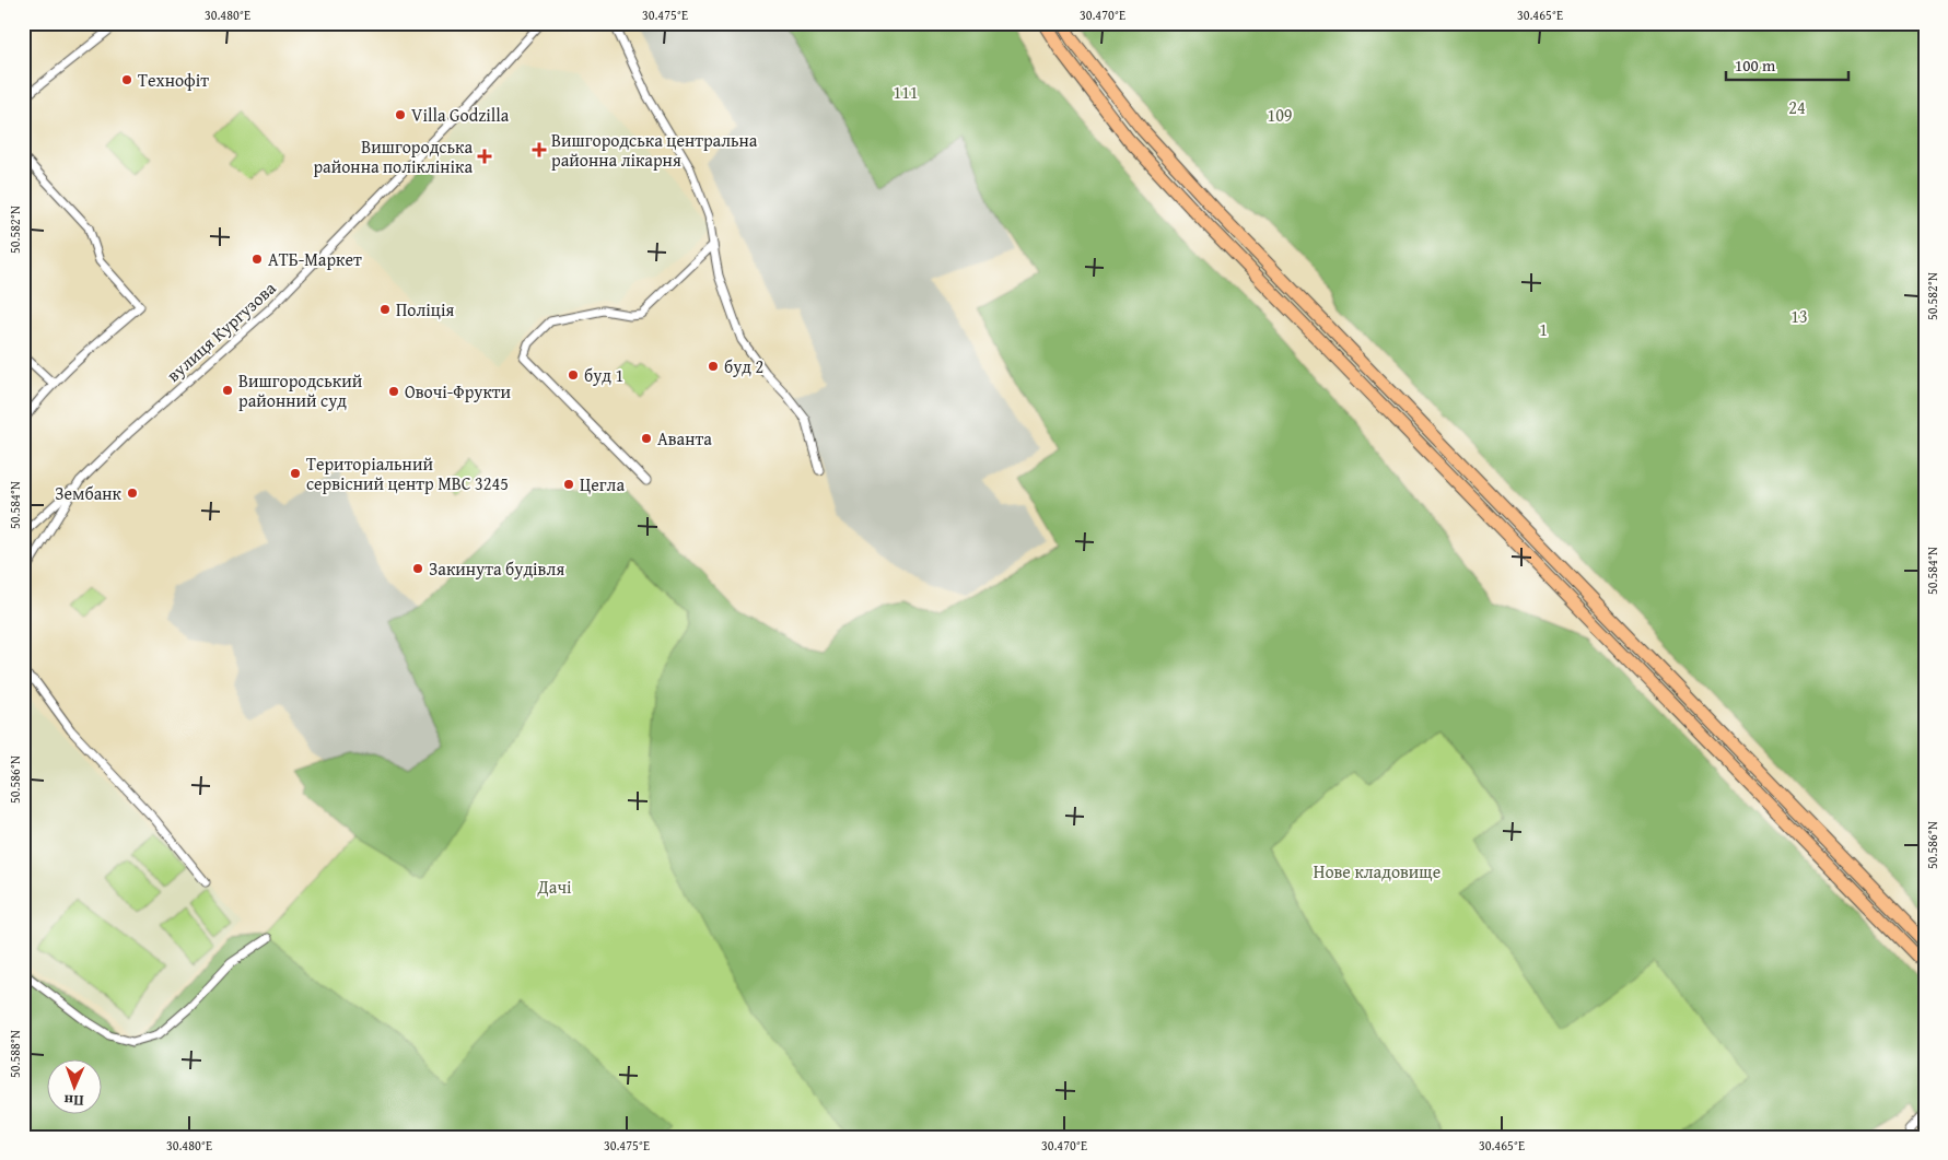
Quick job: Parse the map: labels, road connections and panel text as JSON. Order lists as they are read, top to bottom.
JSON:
{
  "streets": {
    "street": ["вулиця Кургузова"]
  },
  "parks": [
    "111",
    "24",
    "109",
    "13",
    "1",
    "Нове кладовище",
    "Дачі"
  ],
  "places": {
    "other": [
      "Технофіт",
      "Villa Godzilla",
      "АТБ-Маркет",
      "Поліція",
      "буд 2",
      "буд 1",
      "Вишгородський районний суд",
      "Овочі-Фрукти",
      "Аванта",
      "Територіальний сервісний центр МВС 3245",
      "Цегла",
      "Зембанк",
      "Закинута будівля"
    ],
    "health": ["Вишгородська центральна районна лікарня", "Вишгородська районна поліклініка"]
  },
  "scale_bar": "100 m",
  "north": "bottom",
  "coordinates": [
    "30.480°E",
    "30.475°E",
    "30.470°E",
    "30.465°E",
    "50.582°N",
    "50.584°N",
    "50.586°N",
    "50.588°N"
  ]
}
